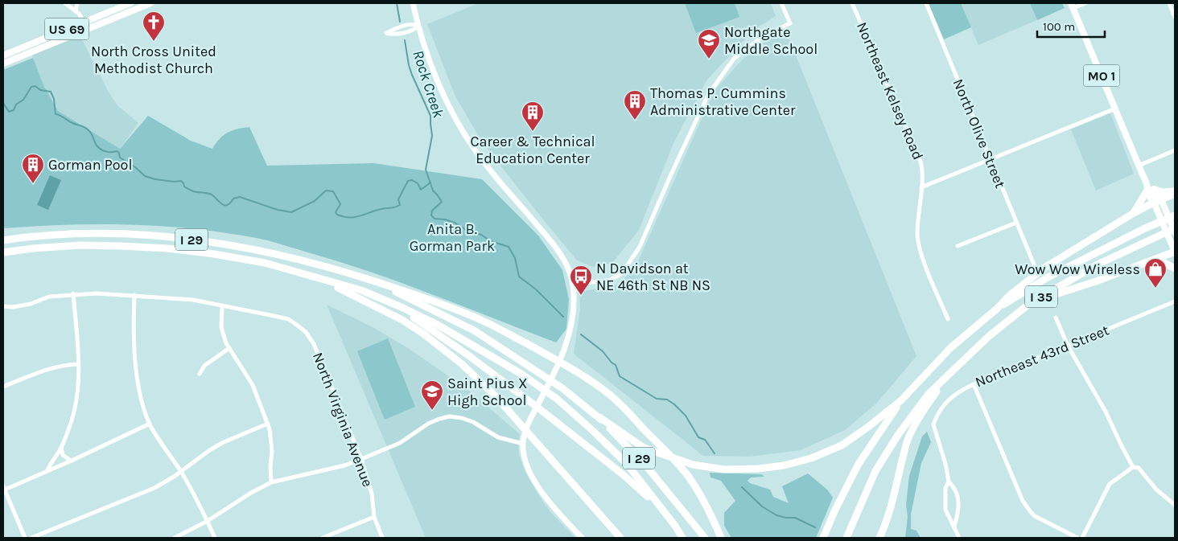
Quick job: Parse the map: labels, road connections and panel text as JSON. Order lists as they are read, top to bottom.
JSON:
{
  "streets": {
    "highway": ["I 29", "I 35"],
    "main road": ["US 69", "MO 1"],
    "street": [
      "Northeast Kelsey Road",
      "North Olive Street",
      "Northeast 43rd Street",
      "North Virginia Avenue"
    ]
  },
  "water": ["Rock Creek"],
  "parks": ["Anita B. Gorman Park"],
  "places": {
    "church": ["North Cross United Methodist Church"],
    "school or university": ["Northgate Middle School", "Saint Pius X High School"],
    "building": ["Thomas P. Cummins Administrative Center", "Career & Technical Education Center", "Gorman Pool"],
    "shop": ["Wow Wow Wireless"],
    "bus stop": ["N Davidson at NE 46th St NB NS"]
  },
  "scale_bar": "100 m"
}
